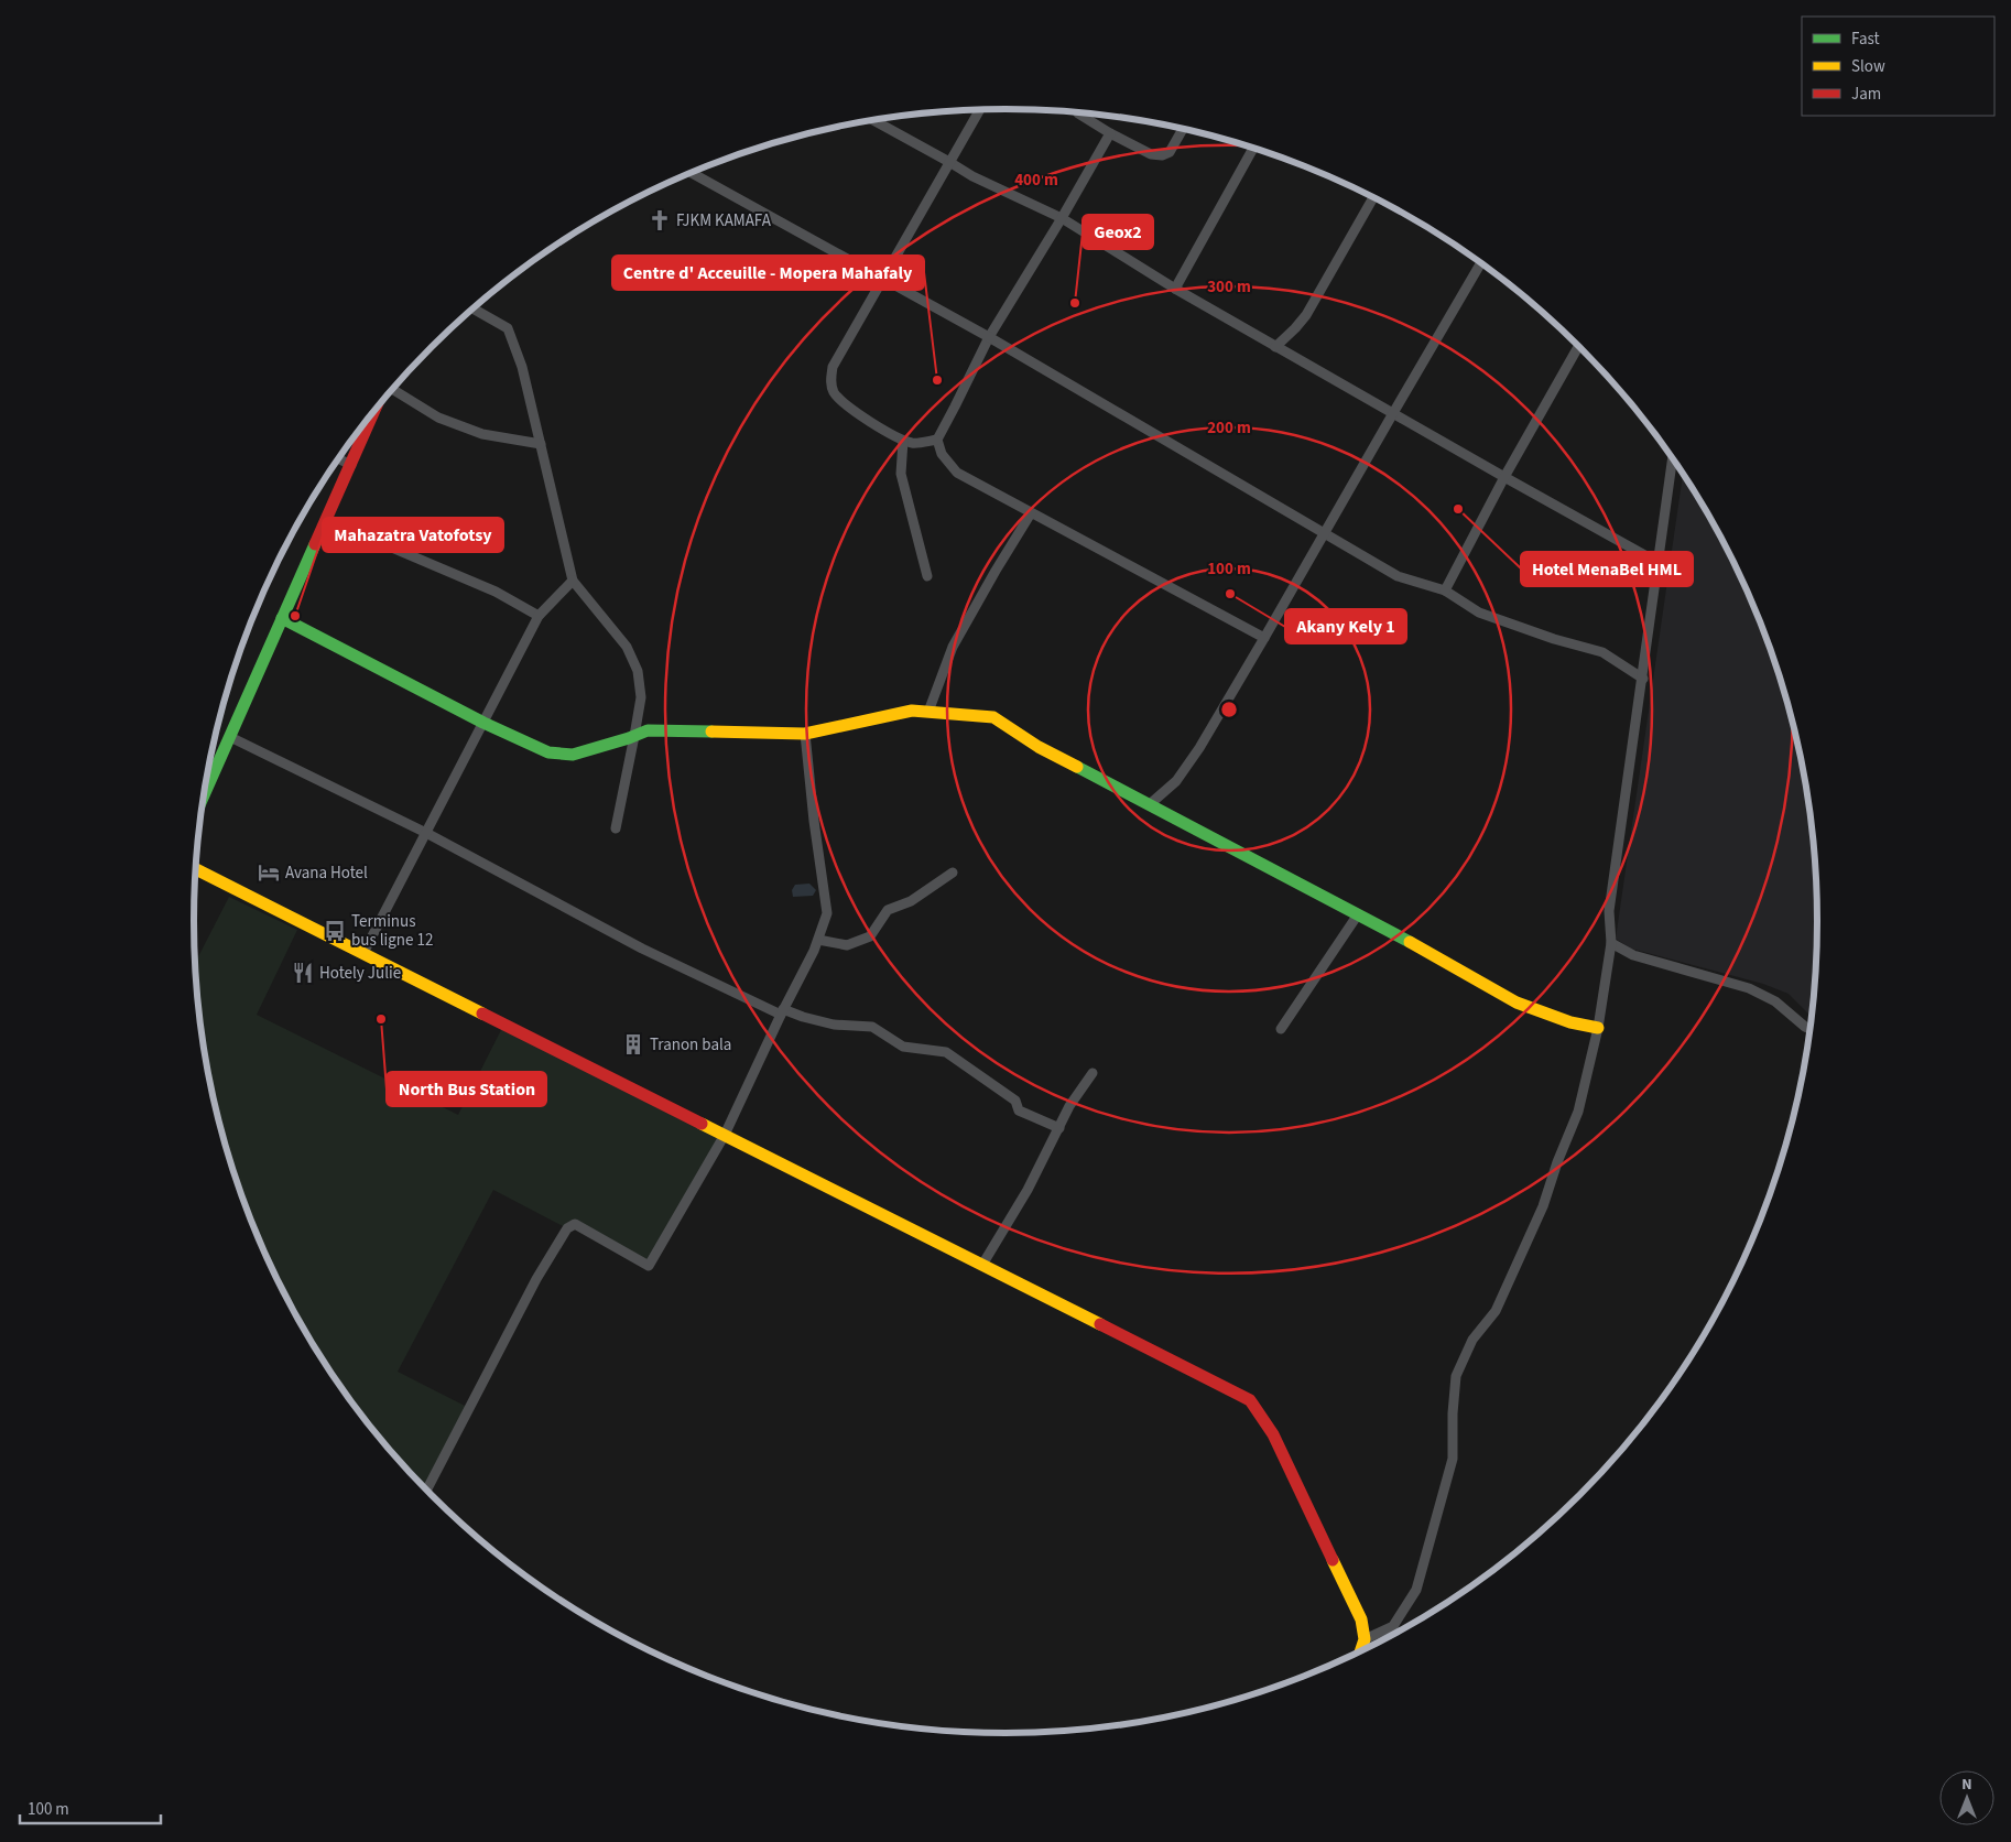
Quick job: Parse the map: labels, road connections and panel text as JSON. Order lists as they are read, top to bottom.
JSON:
{
  "places": {
    "church": ["FJKM KAMAFA"],
    "other": [
      "Geox2",
      "Centre d' Acceuille - Mopera Mahafaly",
      "Hotel MenaBel HML",
      "Akany Kely 1",
      "Mahazatra Vatofotsy",
      "North Bus Station"
    ],
    "hotel": ["Avana Hotel"],
    "bus stop": ["Terminus bus ligne 12"],
    "restaurant": ["Hotely Julie"],
    "building": ["Tranon bala"]
  },
  "legend": ["Fast", "Slow", "Jam"],
  "scale_bar": "100 m",
  "north": "top",
  "rings": [
    "400 m",
    "300 m",
    "200 m",
    "100 m"
  ]
}
